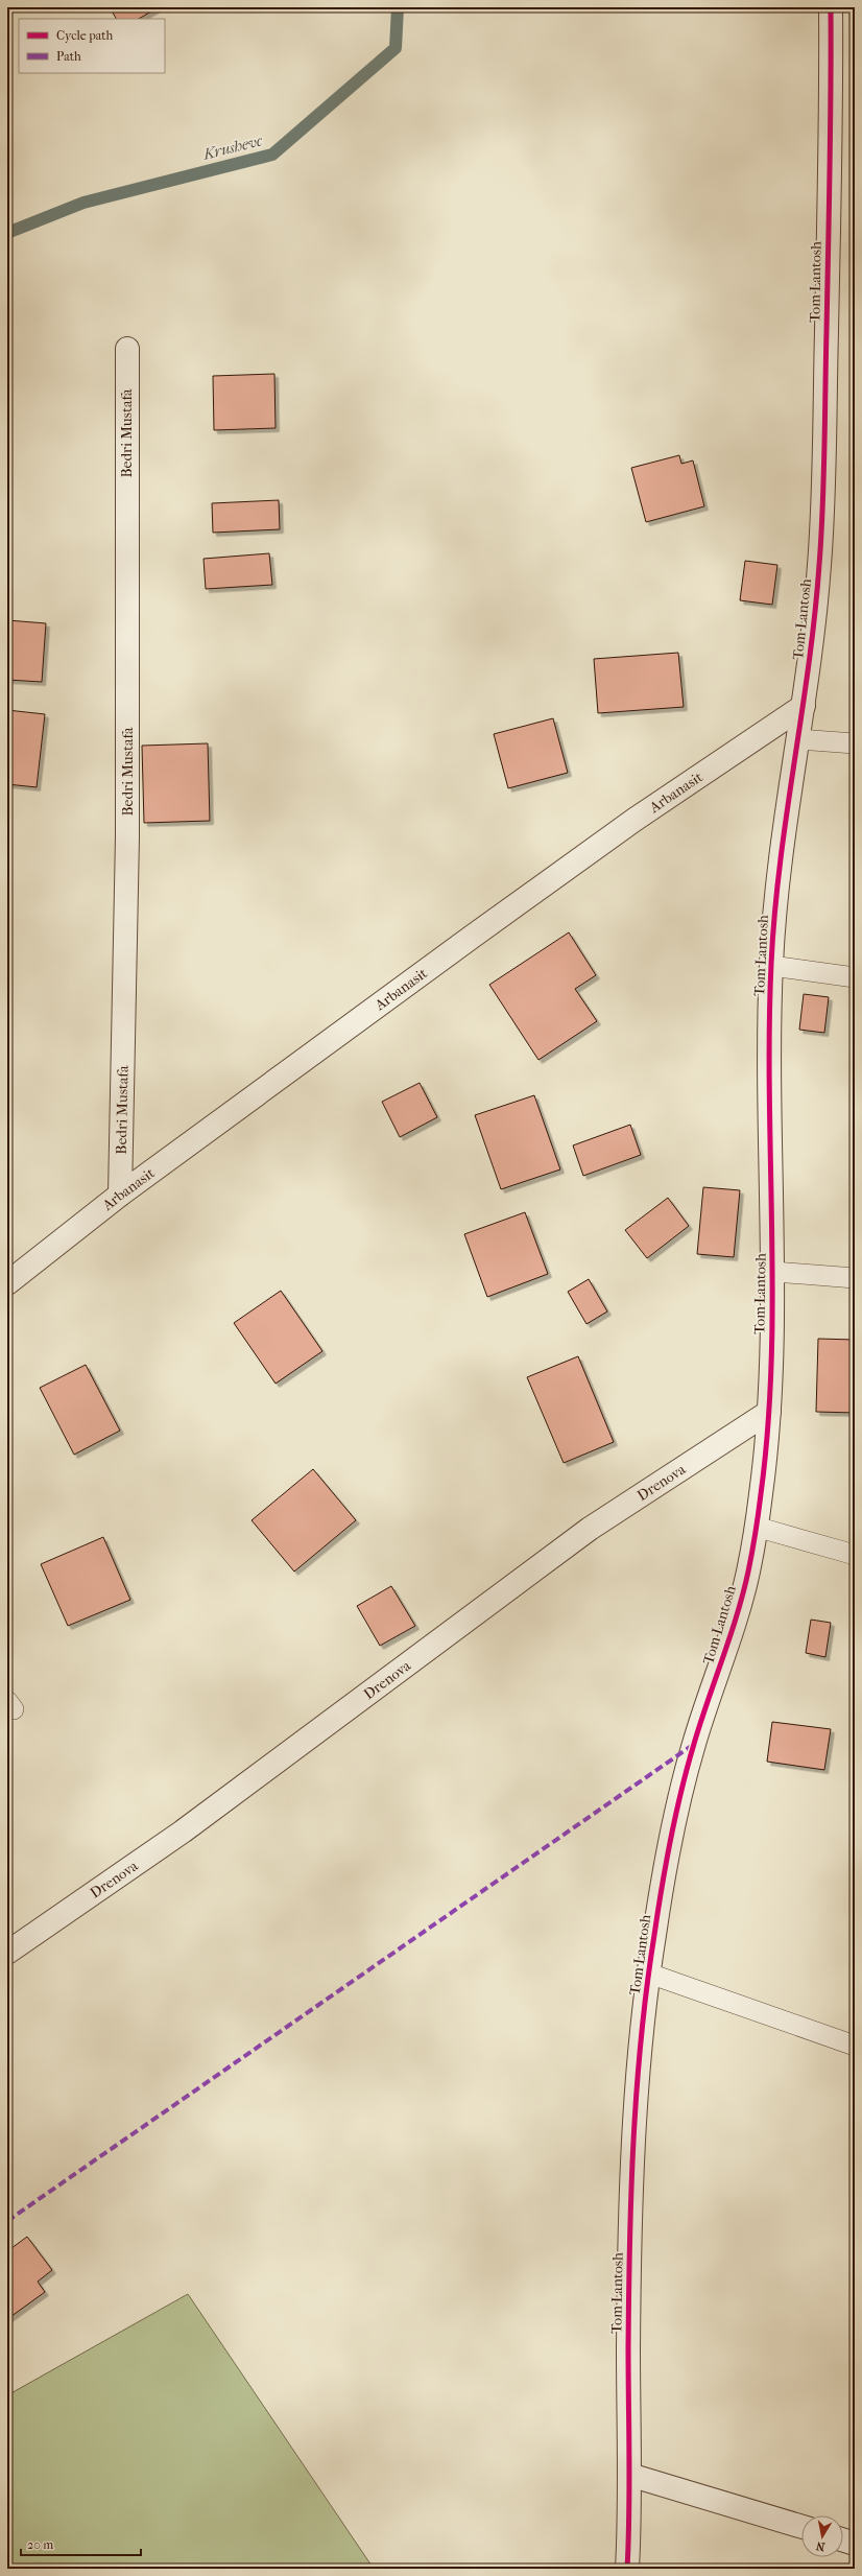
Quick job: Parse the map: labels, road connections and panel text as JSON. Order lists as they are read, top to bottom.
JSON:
{
  "streets": {
    "street": [
      "Tom Lantosh",
      "Bedri Mustafa",
      "Arbanasit",
      "Drenova"
    ]
  },
  "crossings": [
    ["Tom Lantosh", "Arbanasit"],
    ["Tom Lantosh", "Drenova"],
    ["Bedri Mustafa", "Arbanasit"]
  ],
  "water": ["Krushevc"],
  "legend": ["Cycle path", "Path"],
  "scale_bar": "20 m",
  "north": "bottom"
}
